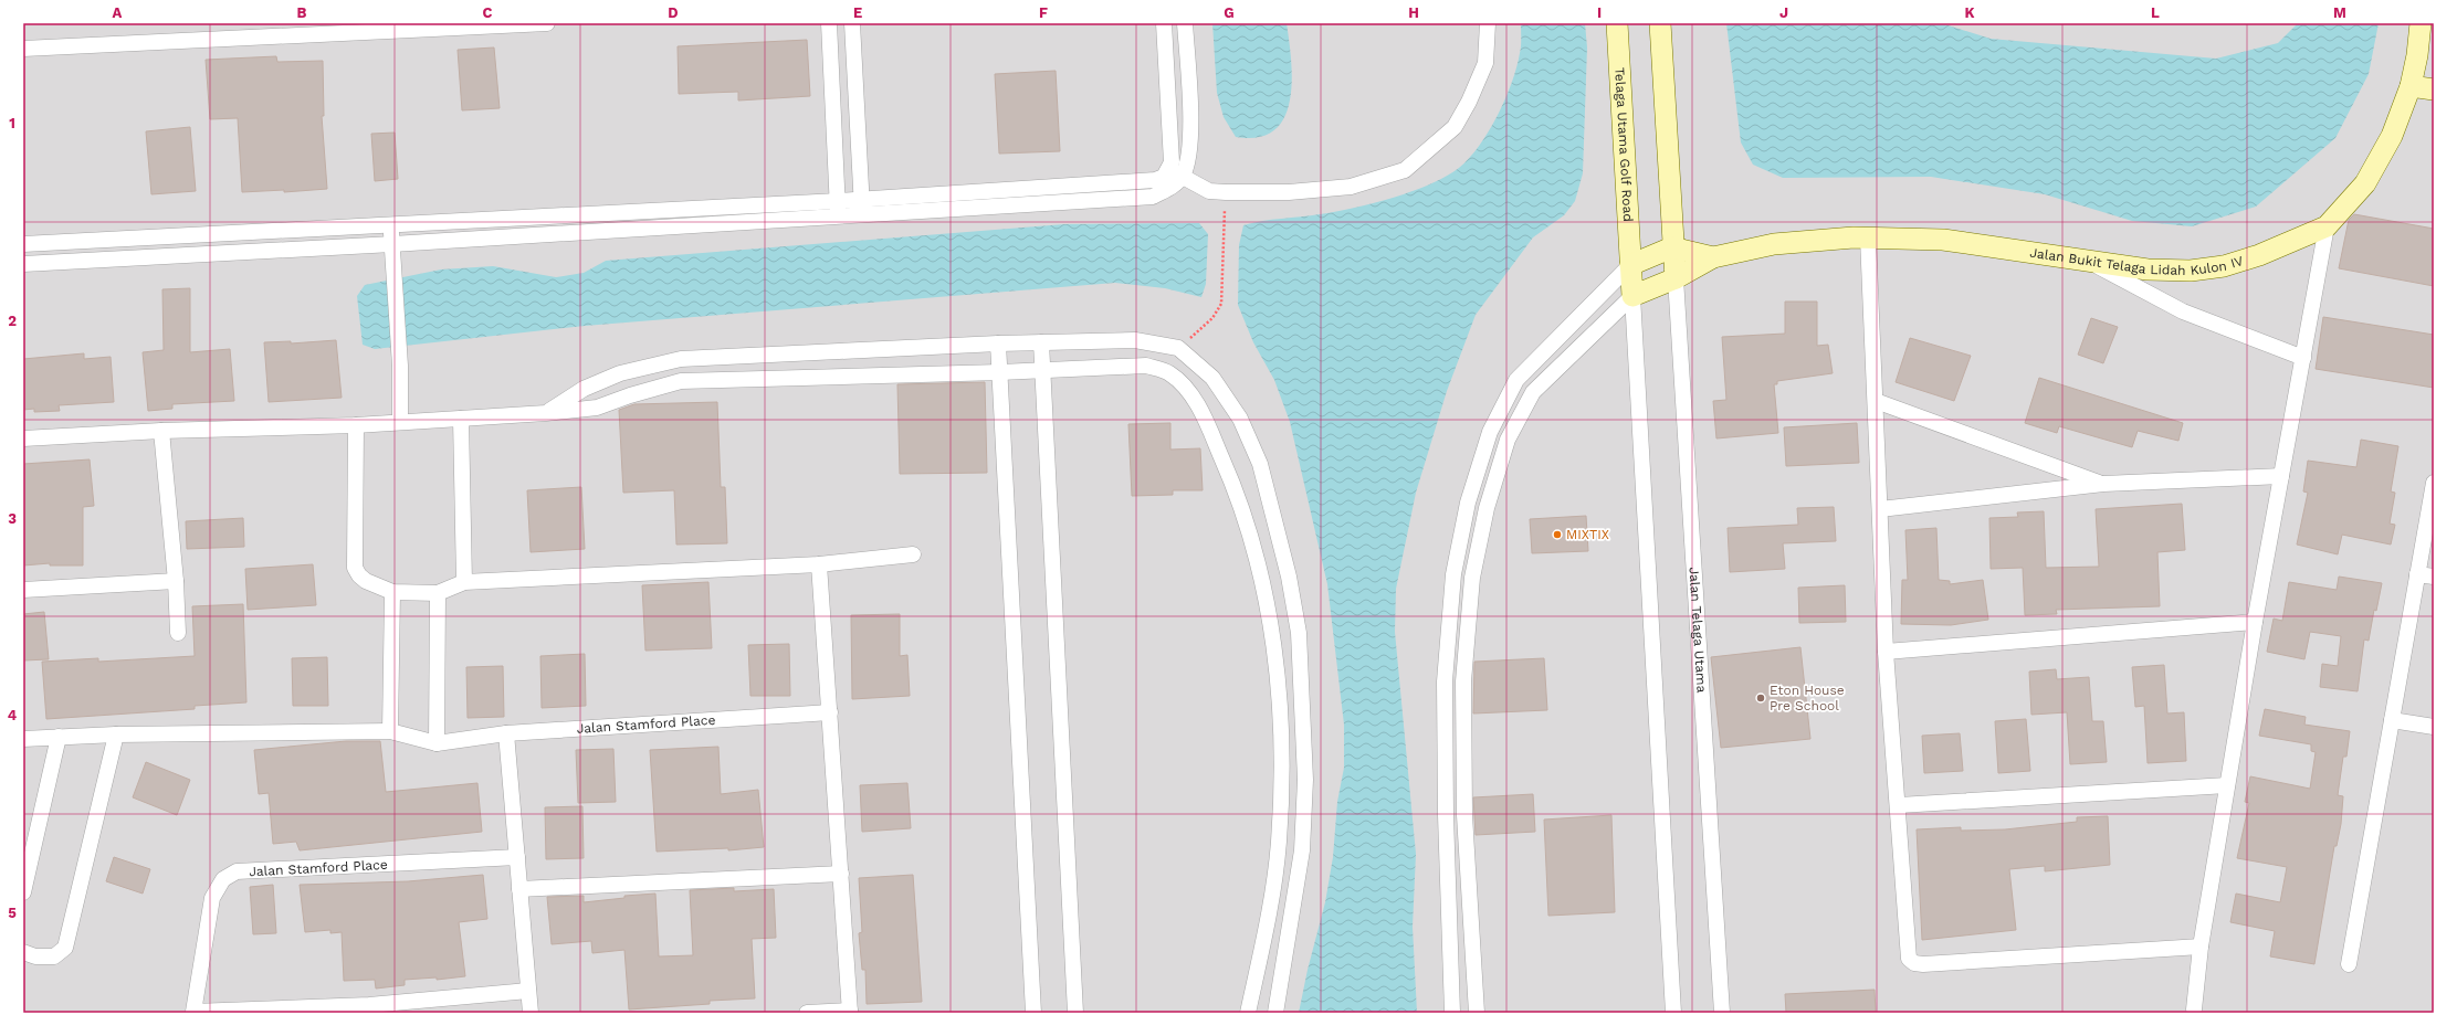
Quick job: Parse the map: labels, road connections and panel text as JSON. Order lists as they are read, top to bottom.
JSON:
{
  "streets": {
    "main road": ["Telaga Utama Golf Road", "Jalan Bukit Telaga Lidah Kulon IV", "Jalan Telaga Utama"],
    "street": ["Jalan Stamford Place"]
  },
  "crossings": [
    ["Jalan Bukit Telaga Lidah Kulon IV", "Jalan Telaga Utama"]
  ],
  "places": ["MIXTIX", "Eton House Pre School"],
  "grid": {
    "columns": [
      "A",
      "B",
      "C",
      "D",
      "E",
      "F",
      "G",
      "H",
      "I",
      "J",
      "K",
      "L",
      "M"
    ],
    "rows": [
      "1",
      "2",
      "3",
      "4",
      "5"
    ]
  }
}
